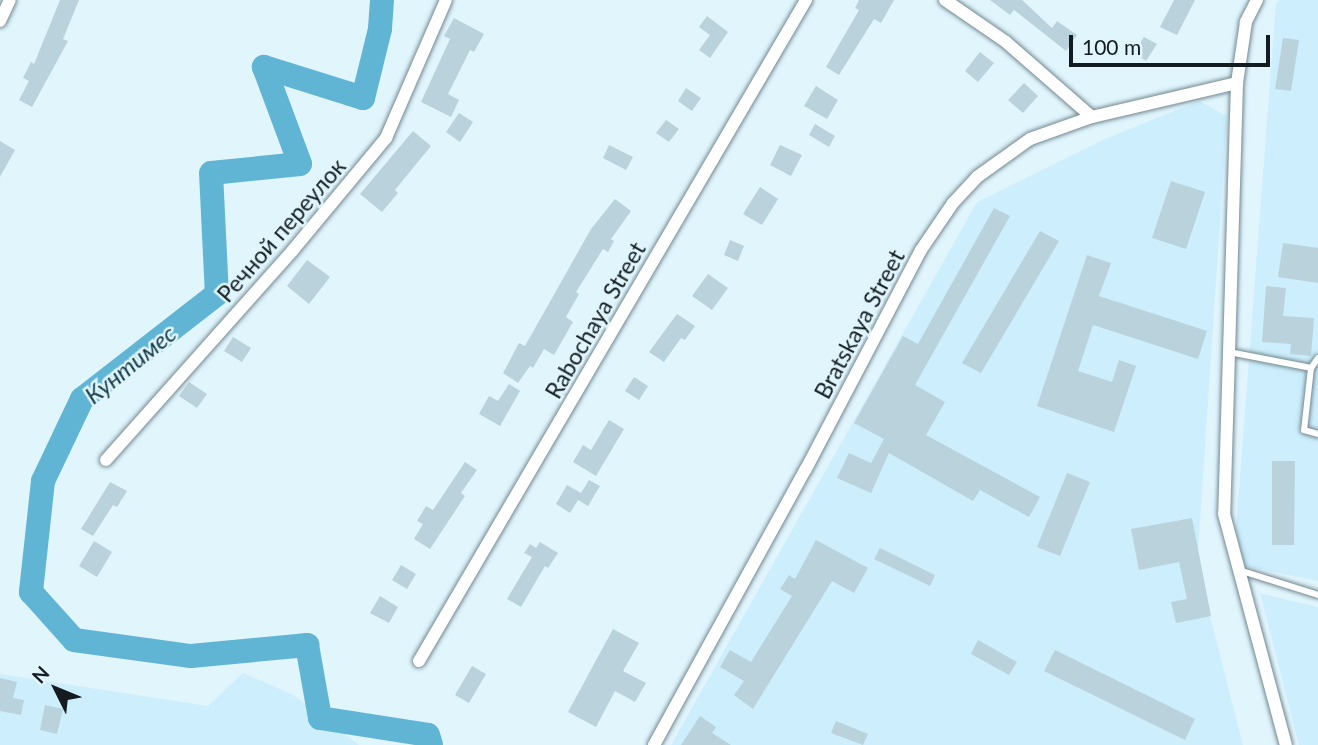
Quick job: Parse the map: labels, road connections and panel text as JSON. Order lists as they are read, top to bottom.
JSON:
{
  "streets": {
    "street": ["Речной переулок", "Rabochaya Street", "Bratskaya Street"]
  },
  "water": ["Кунтимес"],
  "scale_bar": "100 m",
  "north": "top left"
}
